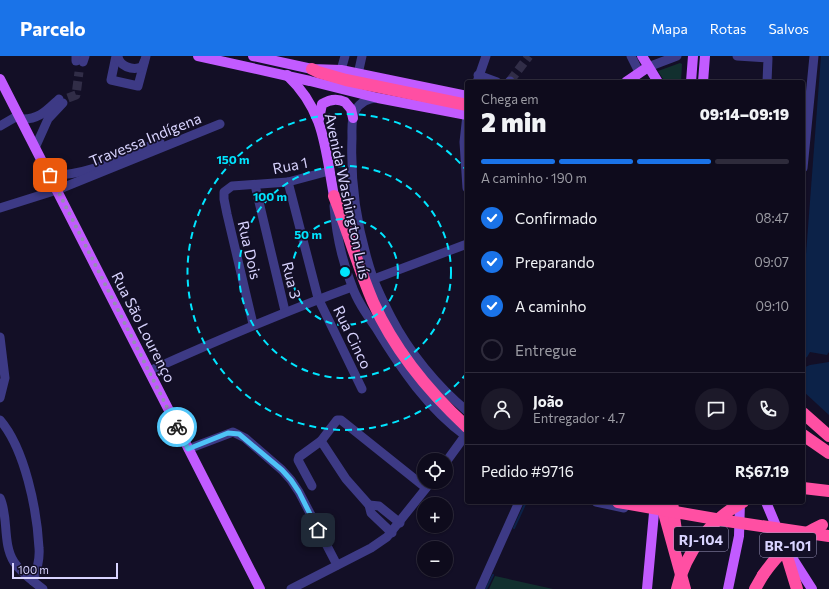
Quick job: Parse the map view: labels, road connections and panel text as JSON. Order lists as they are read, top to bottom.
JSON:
{
  "streets": {
    "highway": ["RJ-104", "BR-101"],
    "main road": ["Avenida Washington Luís", "Rua São Lourenço"],
    "street": [
      "Travessa Indígena",
      "Rua 1",
      "Rua Dois",
      "Rua 3",
      "Rua Cinco"
    ]
  },
  "crossings": [
    ["Travessa Indígena", "Rua São Lourenço"],
    ["Rua 1", "Avenida Washington Luís"],
    ["Rua 1", "Rua Dois"],
    ["Rua 1", "Rua 3"],
    ["Rua 1", "Rua Cinco"]
  ],
  "scale_bar": "100 m",
  "page": {
    "header": "Parcelo",
    "nav": ["Mapa", "Rotas", "Salvos"],
    "heading": ["2 min", "Chega em", "09:14–09:19"],
    "panel": [
      "João",
      "Entregador · 4.7",
      "Pedido #9716",
      "R$67.19"
    ],
    "bar": "A caminho · 190 m",
    "list": [
      ["Confirmado", "08:47"],
      ["Preparando", "09:07"],
      ["A caminho", "09:10"],
      "Entregue"
    ],
    "map_buttons": ["+", "−"],
    "scale": "100 m"
  },
  "rings": ["150 m", "100 m", "50 m"]
}
